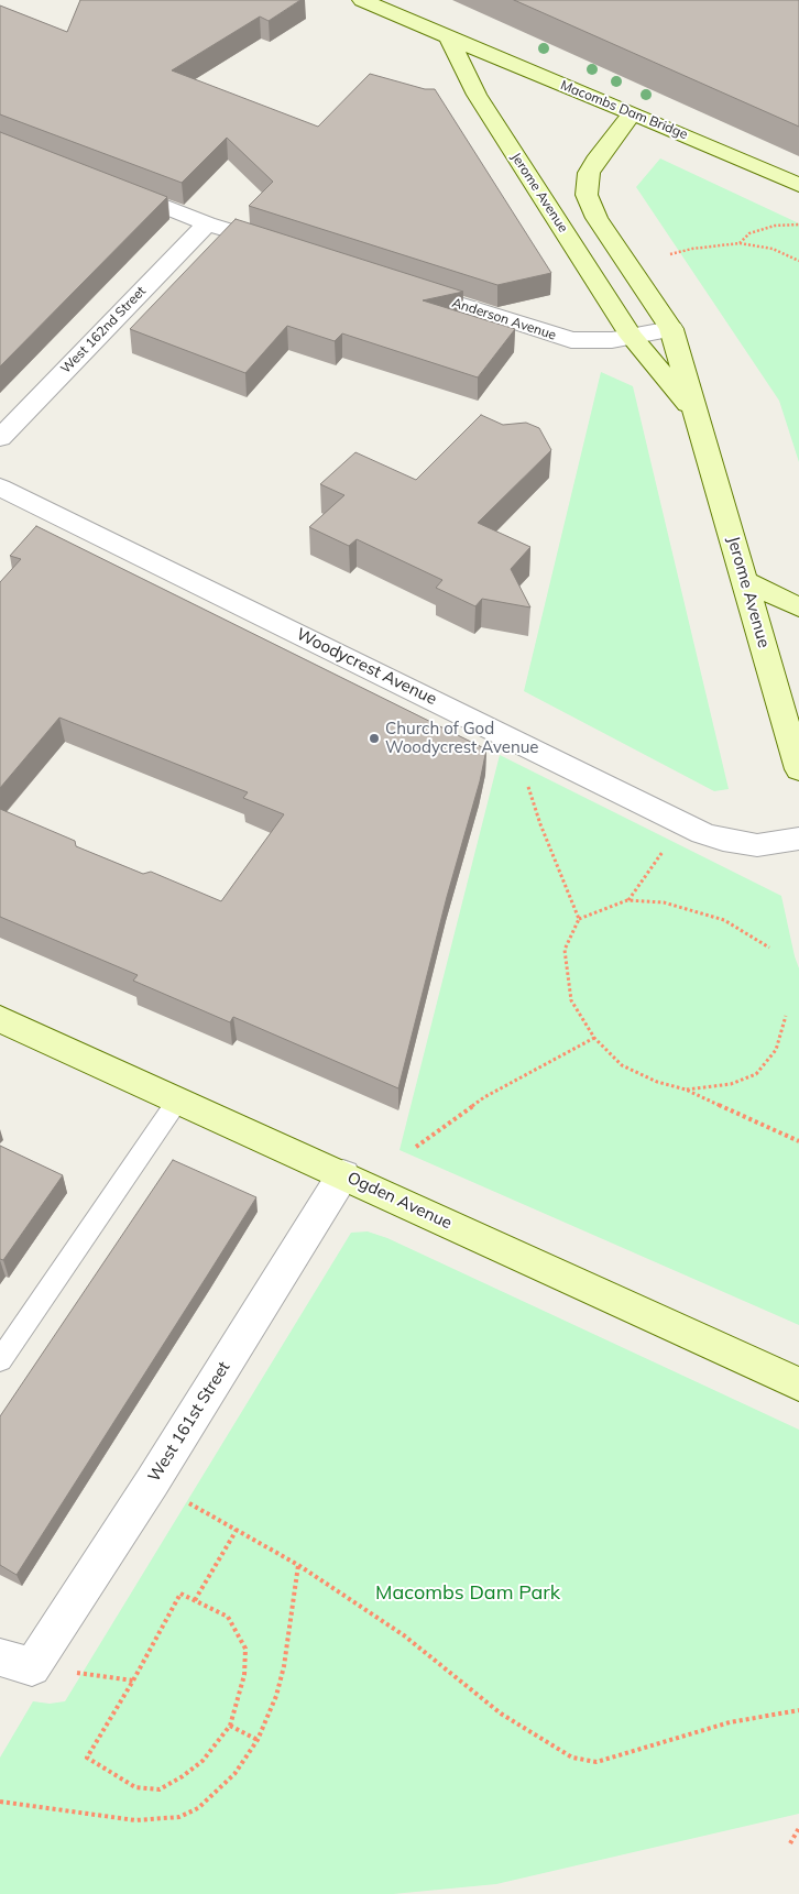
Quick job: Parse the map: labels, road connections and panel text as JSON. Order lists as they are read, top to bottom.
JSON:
{
  "streets": {
    "main road": ["Macombs Dam Bridge", "Jerome Avenue", "Ogden Avenue"],
    "street": [
      "Anderson Avenue",
      "West 162nd Street",
      "Woodycrest Avenue",
      "West 161st Street"
    ]
  },
  "crossings": [
    ["Macombs Dam Bridge", "Jerome Avenue"],
    ["Jerome Avenue", "Anderson Avenue"],
    ["Ogden Avenue", "West 161st Street"]
  ],
  "parks": ["Macombs Dam Park"],
  "places": ["Church of God Woodycrest Avenue"]
}
